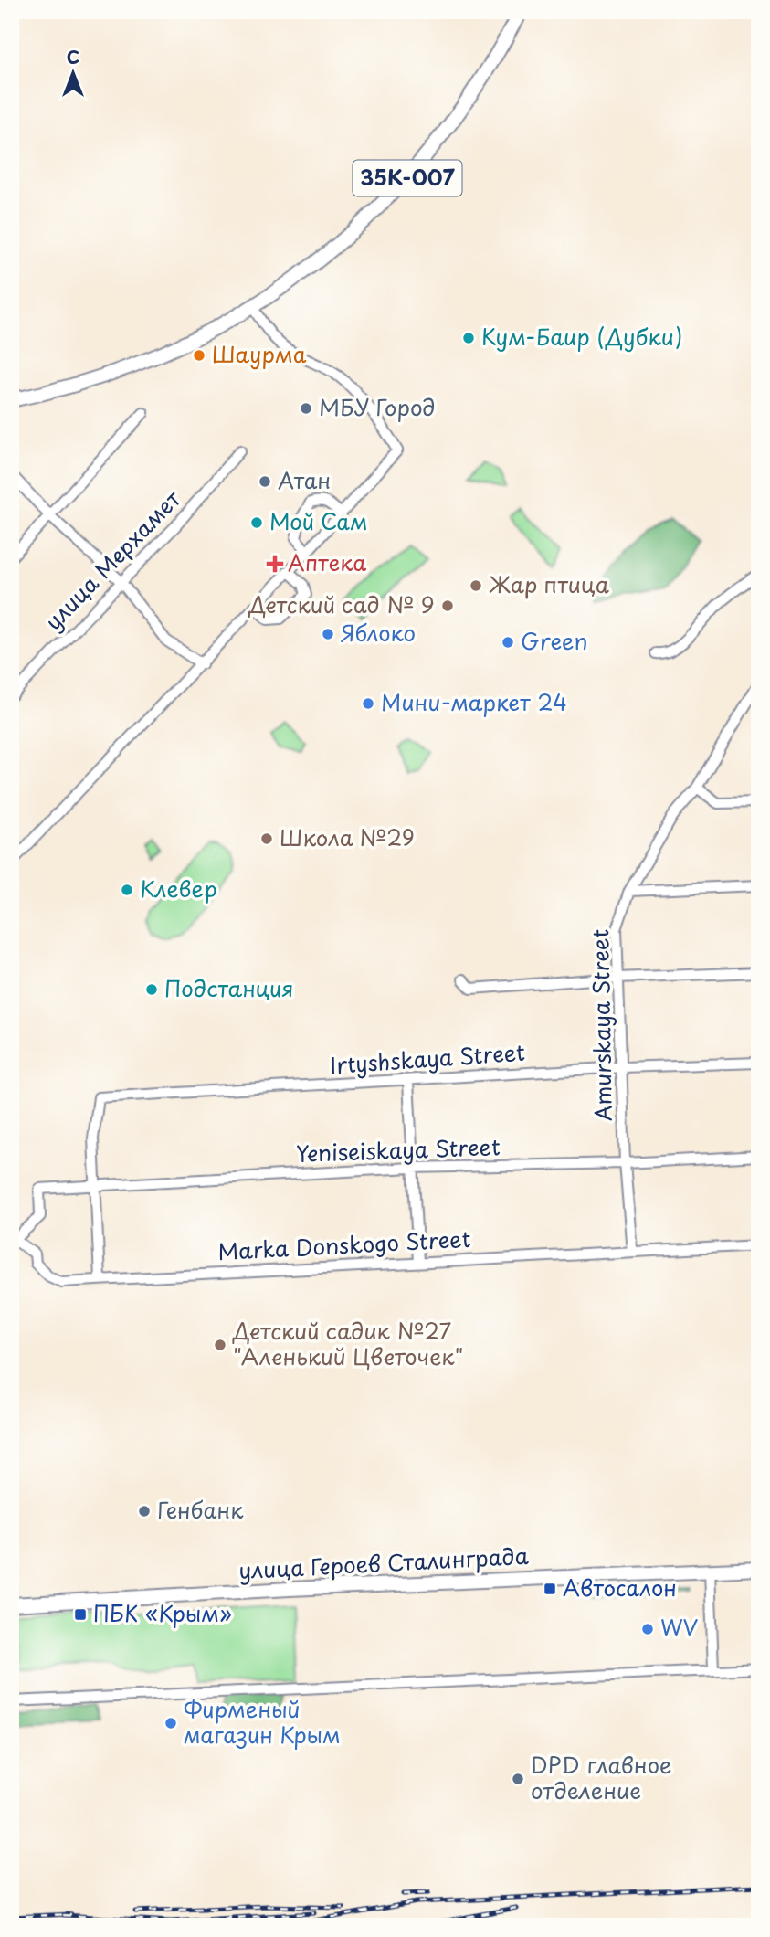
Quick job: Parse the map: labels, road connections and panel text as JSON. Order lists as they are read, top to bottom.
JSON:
{
  "streets": {
    "main road": ["35К-007", "улица Героев Сталинграда"],
    "street": [
      "улица Мерхамет",
      "Amurskaya Street",
      "Irtyshskaya Street",
      "Yeniseiskaya Street",
      "Marka Donskogo Street"
    ]
  },
  "crossings": [
    ["Amurskaya Street", "Irtyshskaya Street"],
    ["Amurskaya Street", "Yeniseiskaya Street"],
    ["Amurskaya Street", "Marka Donskogo Street"],
    ["Irtyshskaya Street", "Yeniseiskaya Street"],
    ["Yeniseiskaya Street", "Marka Donskogo Street"]
  ],
  "places": {
    "other": [
      "Кум-Баир (Дубки)",
      "Шаурма",
      "МБУ Город",
      "Атан",
      "Мой Сам",
      "Жар птица",
      "Детский сад № 9",
      "Яблоко",
      "Green",
      "Мини-маркет 24",
      "Школа №29",
      "Клевер",
      "Подстанция",
      "Детский садик №27 \"Аленький Цветочек\"",
      "Генбанк",
      "WV",
      "Фирменый магазин Крым",
      "DPD главное отделение"
    ],
    "health": ["Аптека"],
    "transit": ["Автосалон", "ПБК «Крым»"]
  },
  "north": "top"
}
